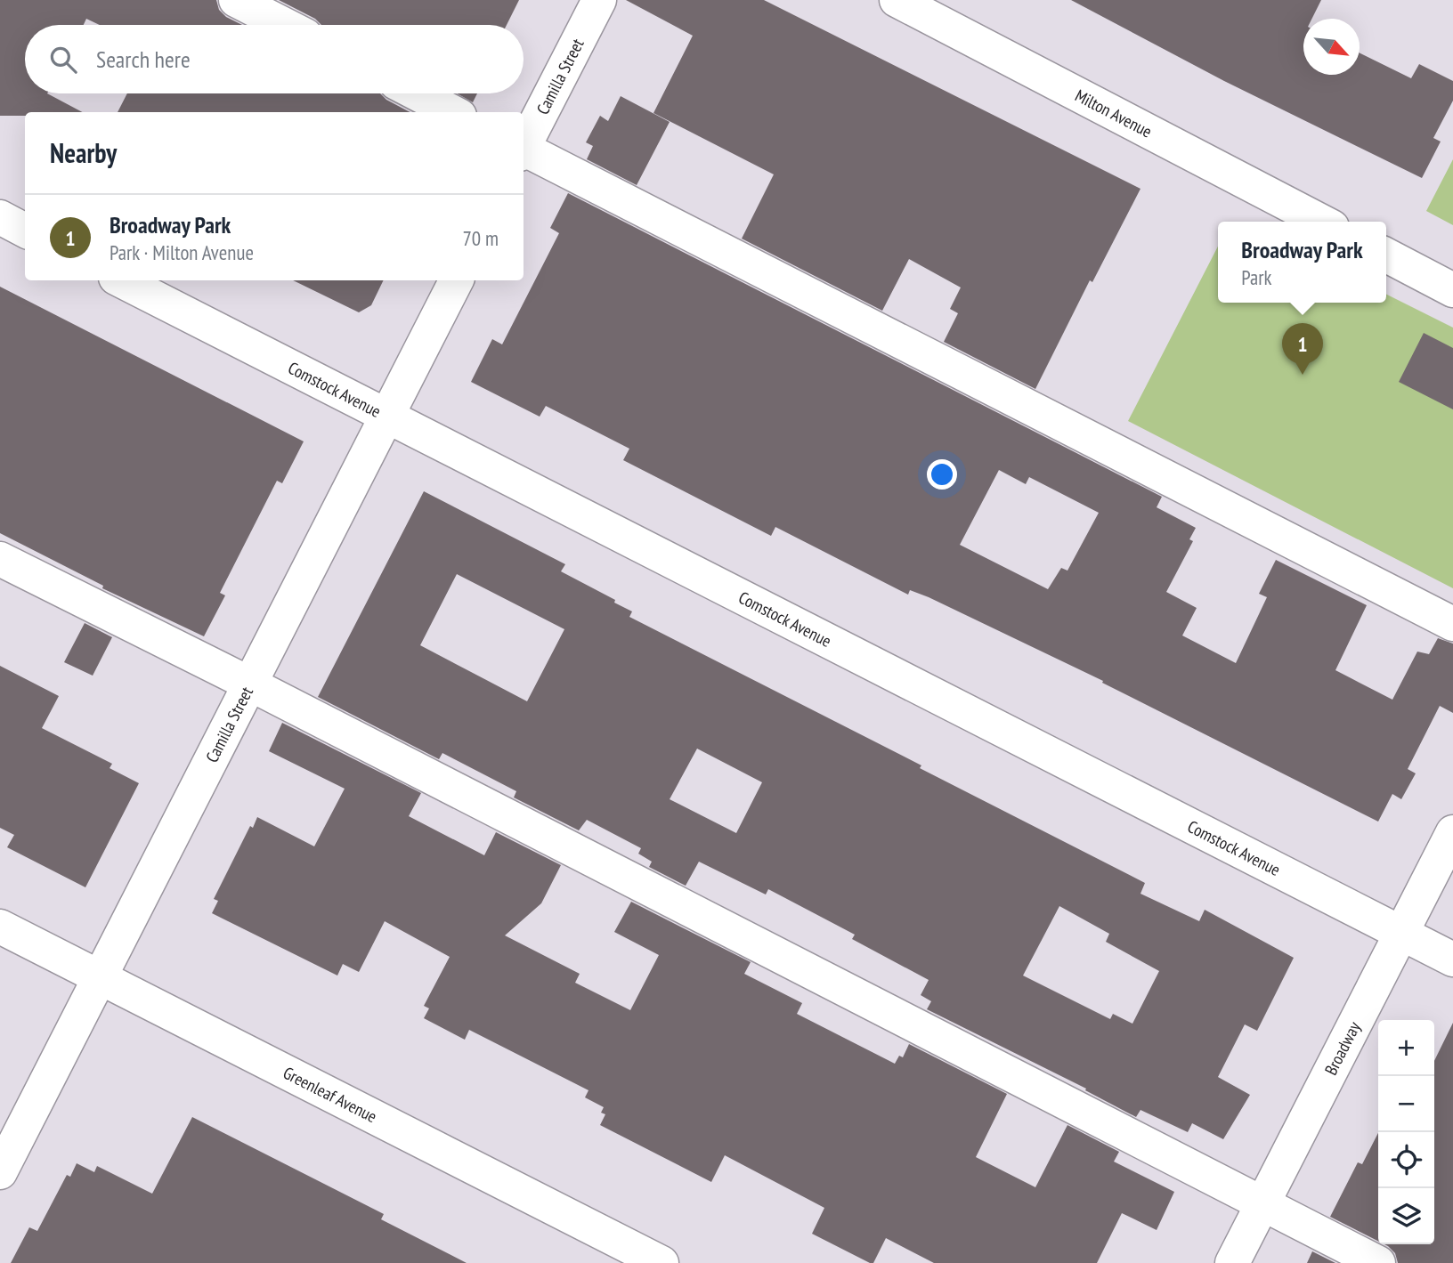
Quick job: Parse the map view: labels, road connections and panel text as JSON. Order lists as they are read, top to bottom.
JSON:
{
  "streets": {
    "street": [
      "Camilla Street",
      "Milton Avenue",
      "Comstock Avenue",
      "Broadway",
      "Greenleaf Avenue"
    ]
  },
  "crossings": [
    ["Camilla Street", "Comstock Avenue"],
    ["Camilla Street", "Greenleaf Avenue"],
    ["Comstock Avenue", "Broadway"]
  ],
  "north": "bottom right",
  "page": {
    "search": "Search here",
    "heading": "Nearby",
    "list": [
      {
        "mark": "1",
        "name": "Broadway Park",
        "note": "Park · Milton Avenue",
        "value": "70 m"
      }
    ],
    "popup": ["Broadway Park", "Park"],
    "pins": "1",
    "map_buttons": ["+", "−"]
  }
}
